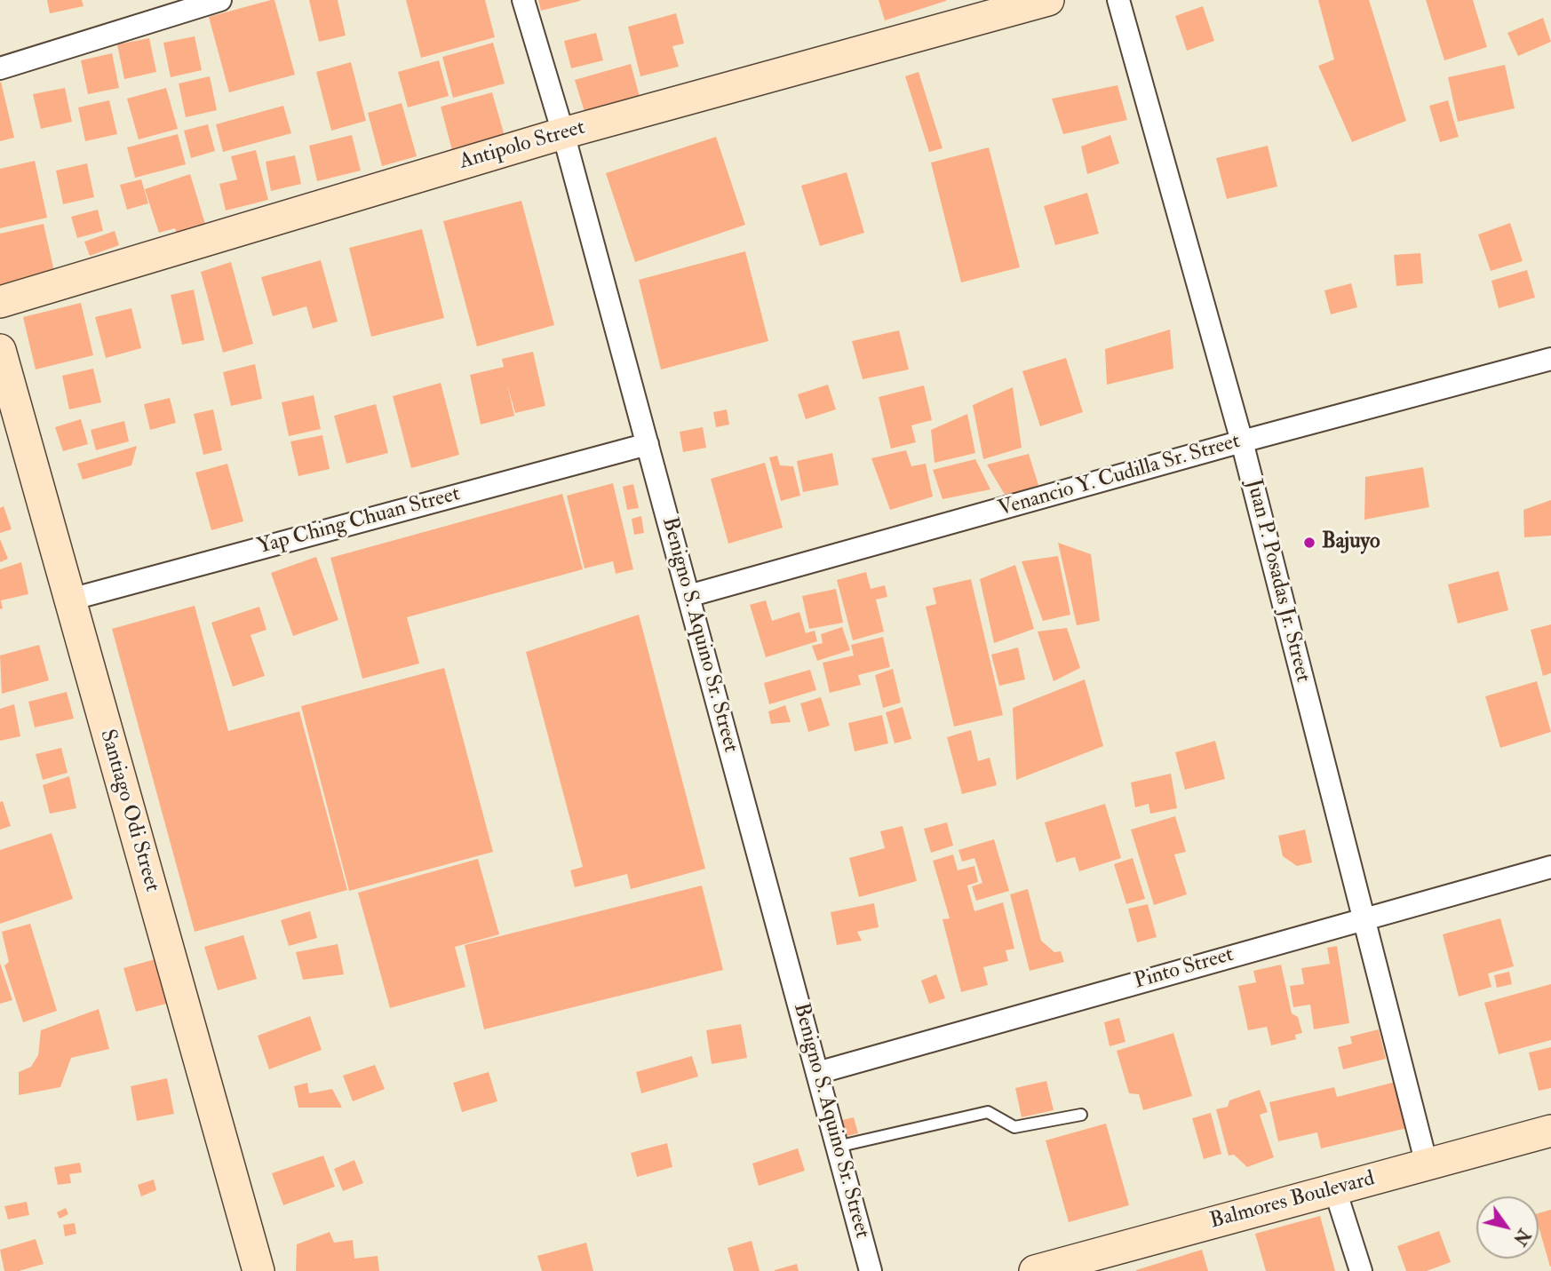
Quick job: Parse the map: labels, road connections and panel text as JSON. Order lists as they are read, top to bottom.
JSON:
{
  "streets": {
    "street": [
      "Antipolo Street",
      "Venancio Y. Cudilla Sr. Street",
      "Yap Ching Chuan Street",
      "Juan P. Posadas Jr. Street",
      "Benigno S. Aquino Sr. Street",
      "Santiago Odi Street",
      "Pinto Street",
      "Balmores Boulevard"
    ]
  },
  "crossings": [
    ["Antipolo Street", "Benigno S. Aquino Sr. Street"],
    ["Venancio Y. Cudilla Sr. Street", "Juan P. Posadas Jr. Street"],
    ["Venancio Y. Cudilla Sr. Street", "Benigno S. Aquino Sr. Street"],
    ["Yap Ching Chuan Street", "Benigno S. Aquino Sr. Street"],
    ["Yap Ching Chuan Street", "Santiago Odi Street"],
    ["Juan P. Posadas Jr. Street", "Pinto Street"],
    ["Juan P. Posadas Jr. Street", "Balmores Boulevard"],
    ["Benigno S. Aquino Sr. Street", "Pinto Street"]
  ],
  "places": ["Bajuyo"],
  "north": "bottom right"
}
